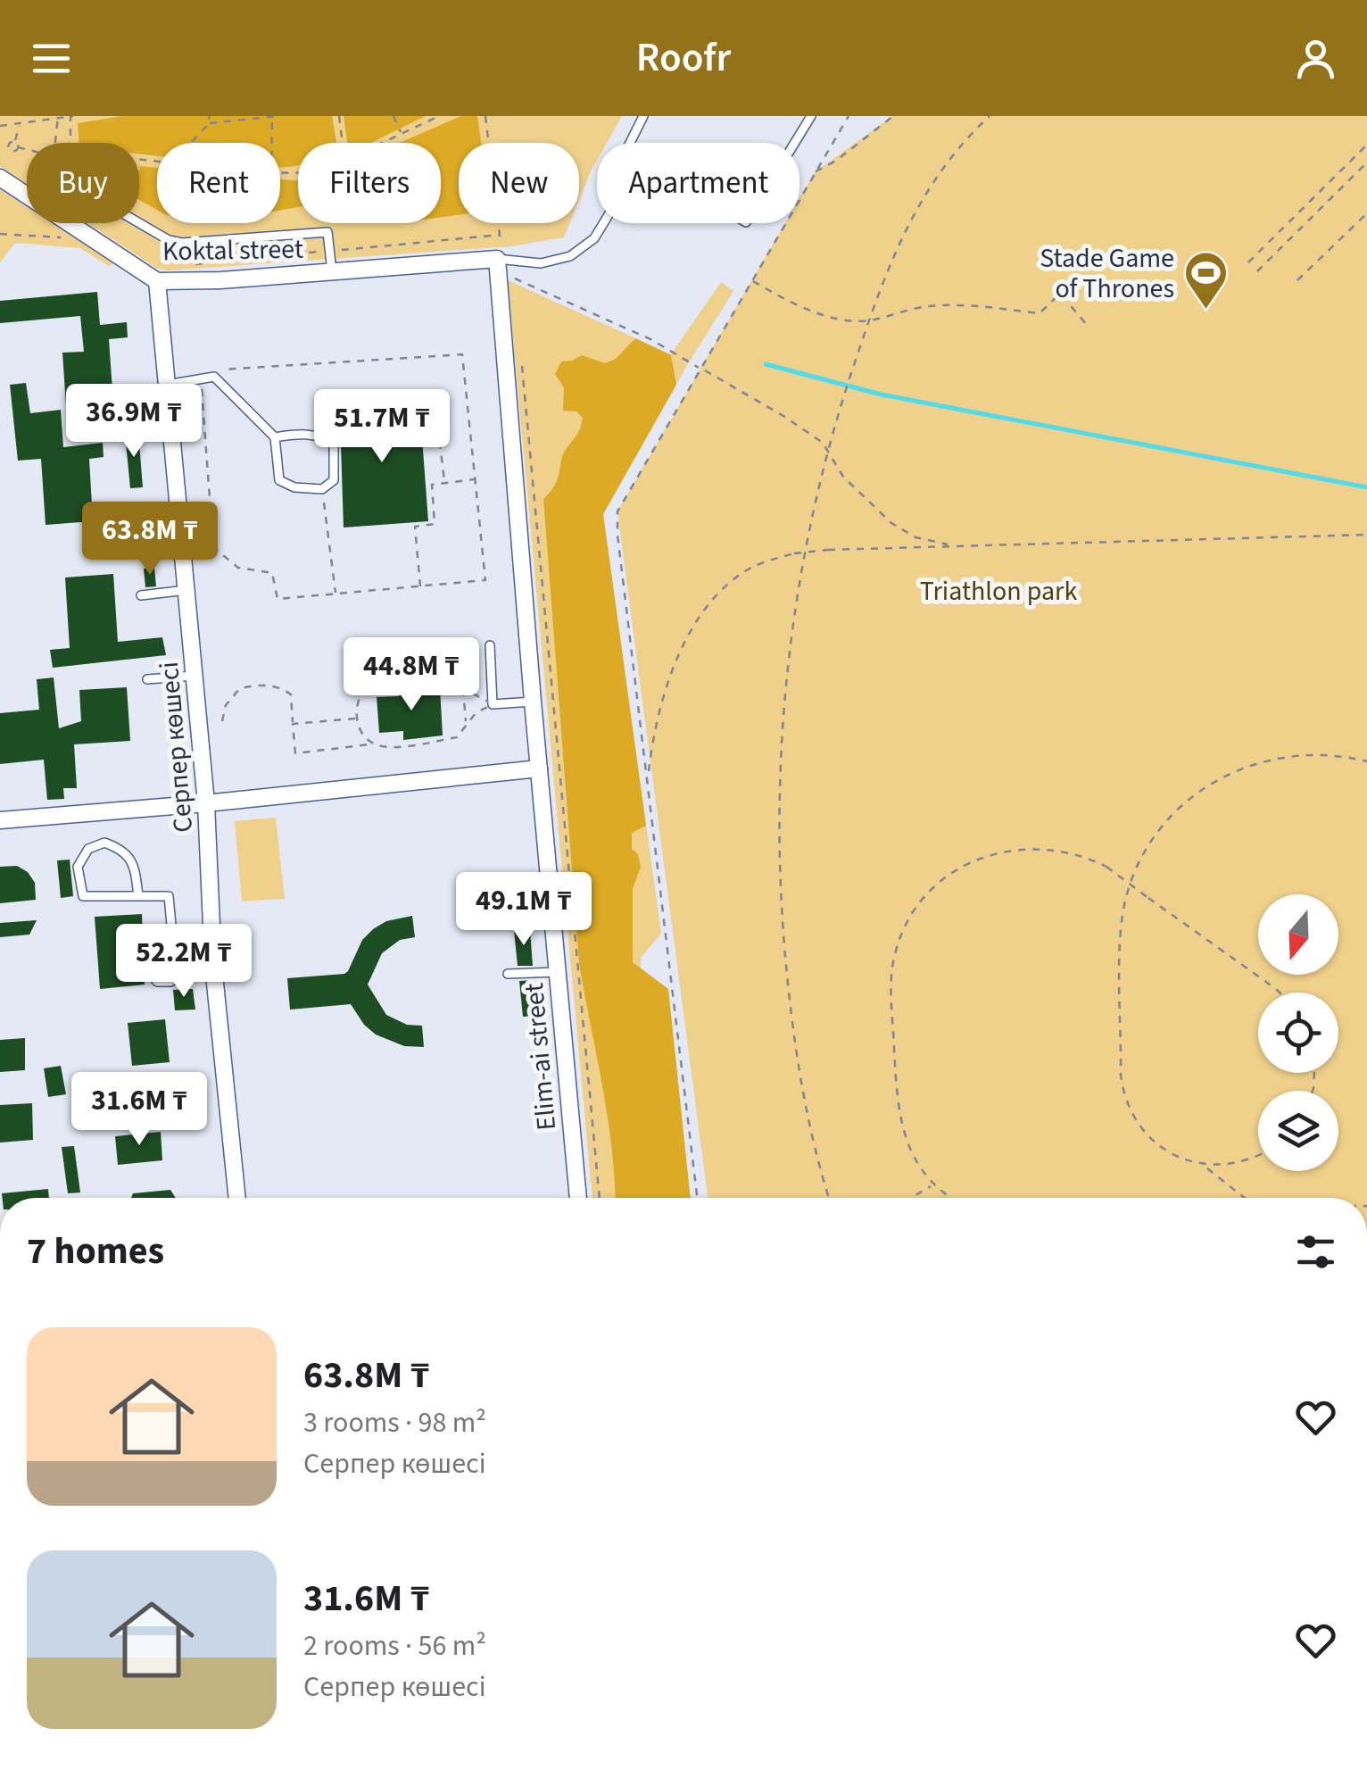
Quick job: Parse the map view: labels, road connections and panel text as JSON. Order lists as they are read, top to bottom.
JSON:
{
  "streets": {
    "street": ["Koktal street", "Серпер көшесі", "Elim-ai street"]
  },
  "crossings": [
    ["Koktal street", "Серпер көшесі"],
    ["Koktal street", "Elim-ai street"]
  ],
  "parks": ["Triathlon park"],
  "places": {
    "sports": ["Stade Game of Thrones"]
  },
  "north": "bottom",
  "page": {
    "header": "Roofr",
    "chip": [
      "Buy",
      "Rent",
      "Filters",
      "New",
      "Apartment"
    ],
    "price": [
      "36.9M ₸",
      "51.7M ₸",
      "63.8M ₸",
      "44.8M ₸",
      "49.1M ₸",
      "52.2M ₸",
      "31.6M ₸"
    ],
    "heading": "7 homes",
    "list": [
      {
        "name": "63.8M ₸",
        "note": "3 rooms · 98 m² · Серпер көшесі"
      },
      {
        "name": "31.6M ₸",
        "note": "2 rooms · 56 m² · Серпер көшесі"
      }
    ]
  }
}
